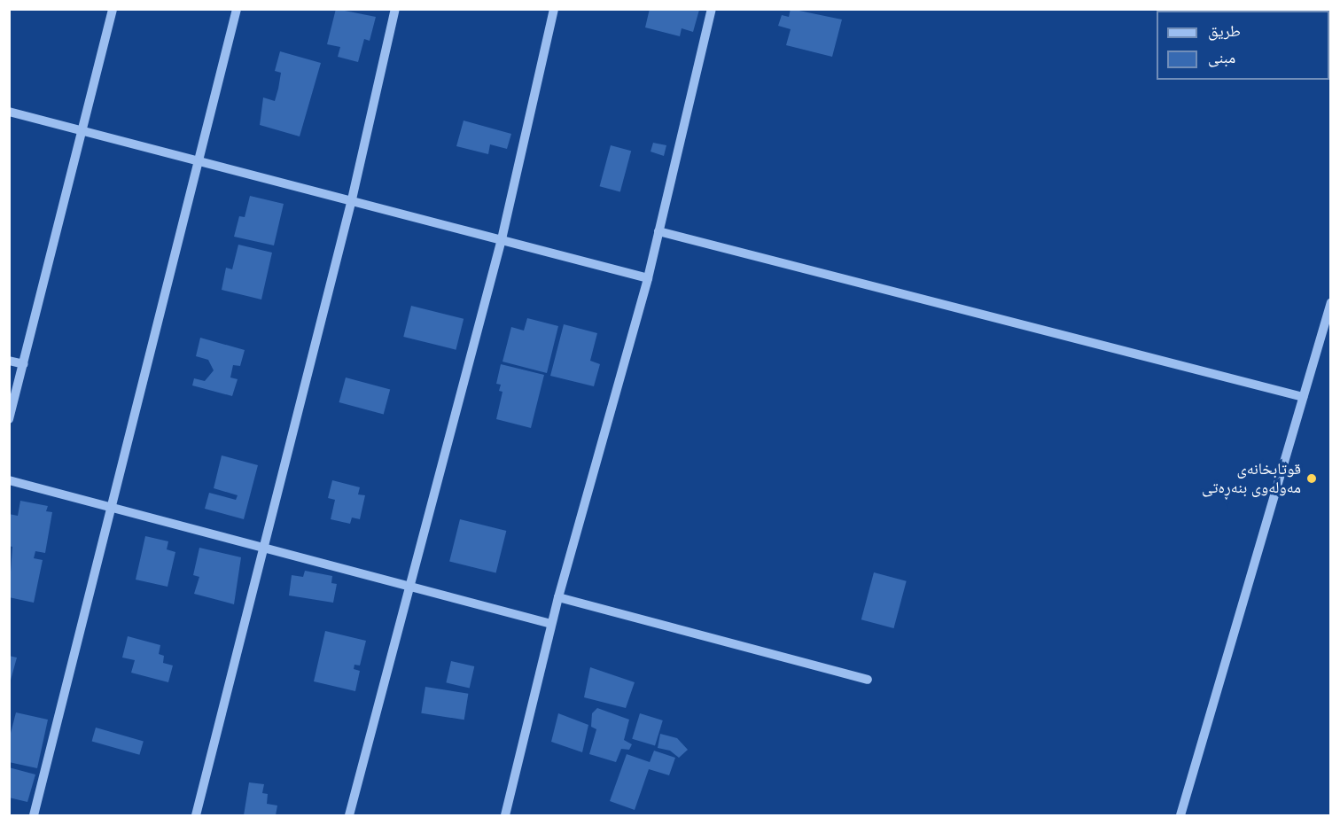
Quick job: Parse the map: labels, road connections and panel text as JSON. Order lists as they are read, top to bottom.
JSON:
{
  "places": ["قوتابخانەی مەولەوی بنەڕەتی"],
  "legend": ["طريق", "مبنى"]
}
